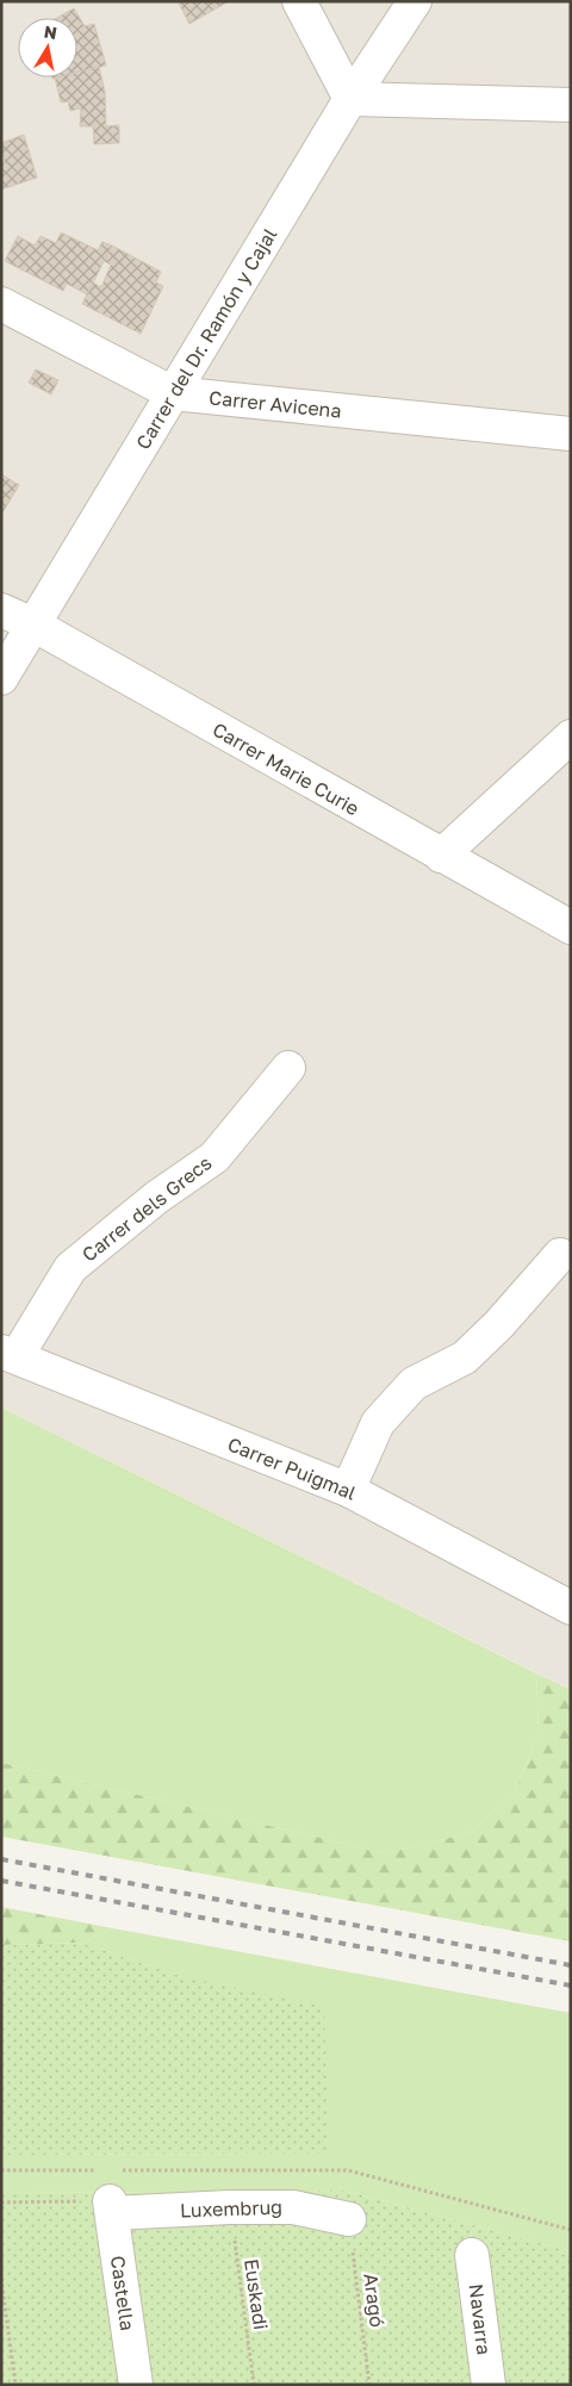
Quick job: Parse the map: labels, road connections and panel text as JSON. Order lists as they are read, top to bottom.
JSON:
{
  "streets": {
    "street": [
      "Carrer del Dr. Ramón y Cajal",
      "Carrer Avicena",
      "Carrer Marie Curie",
      "Carrer dels Grecs",
      "Carrer Puigmal",
      "Luxembrug",
      "Castella",
      "Navarra"
    ],
    "path": ["Euskadi", "Aragó"]
  },
  "crossings": [
    ["Carrer del Dr. Ramón y Cajal", "Carrer Avicena"],
    ["Carrer del Dr. Ramón y Cajal", "Carrer Marie Curie"],
    ["Carrer dels Grecs", "Carrer Puigmal"],
    ["Luxembrug", "Castella"],
    ["Luxembrug", "Euskadi"],
    ["Luxembrug", "Aragó"]
  ],
  "north": "top"
}
